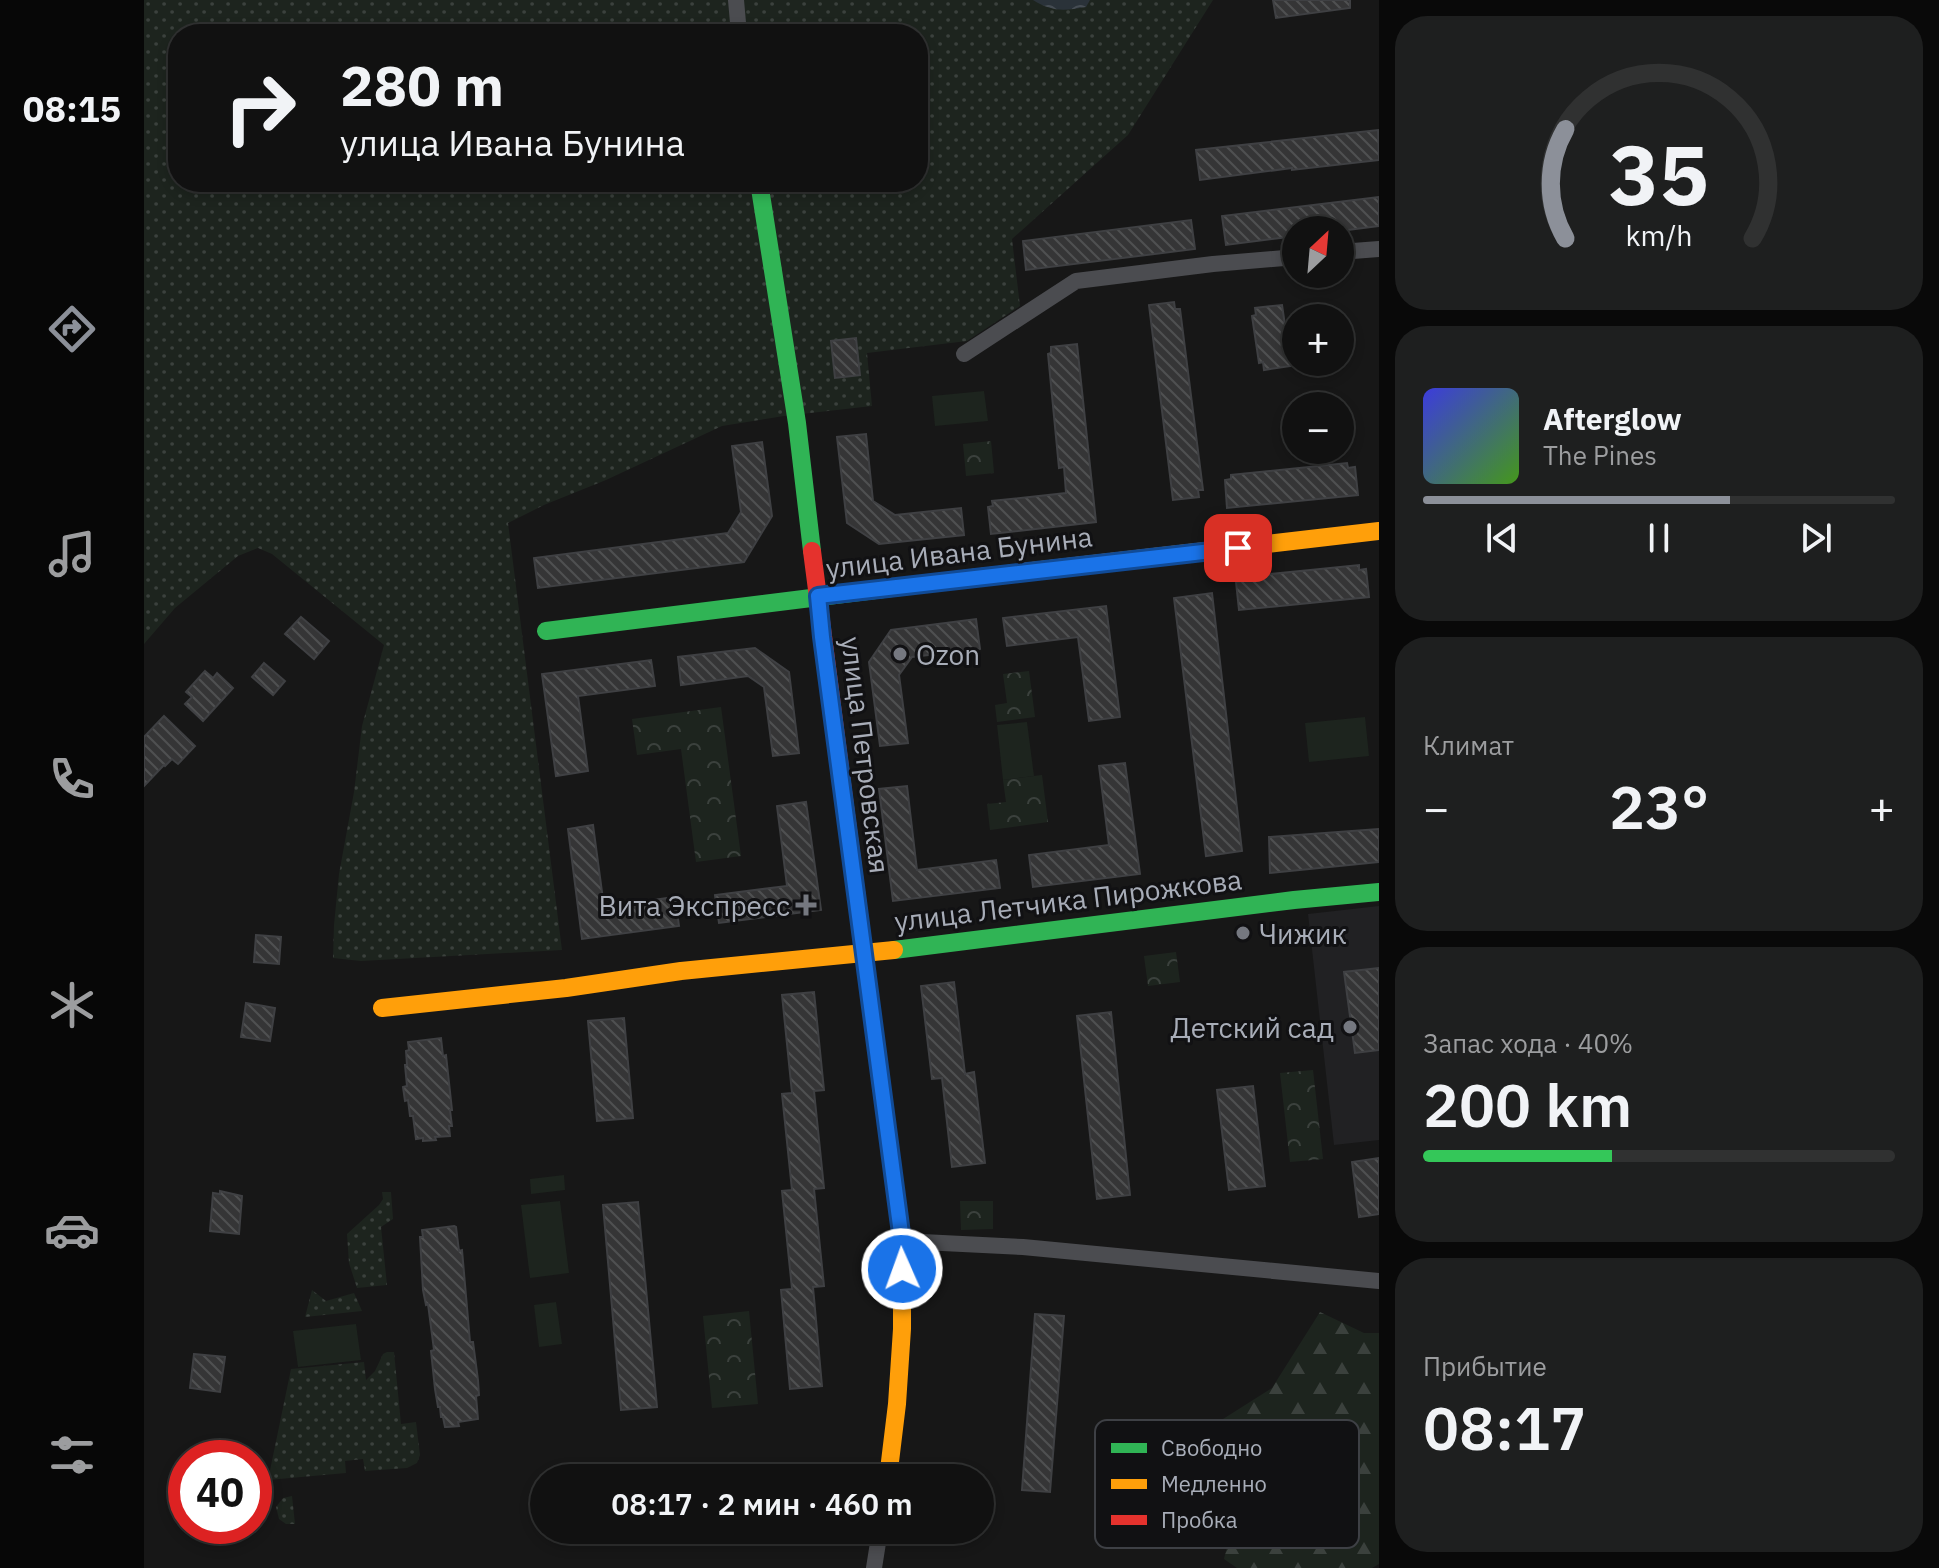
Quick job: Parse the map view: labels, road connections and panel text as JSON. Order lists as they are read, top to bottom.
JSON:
{
  "streets": {
    "street": ["улица Ивана Бунина", "улица Петровская", "улица Летчика Пирожкова"]
  },
  "crossings": [
    ["улица Ивана Бунина", "улица Петровская"],
    ["улица Петровская", "улица Летчика Пирожкова"]
  ],
  "places": {
    "other": ["Ozon", "Чижик", "Детский сад"],
    "health": ["Вита Экспресс"]
  },
  "legend": ["Свободно", "Медленно", "Пробка"],
  "north": "top right",
  "page": {
    "tabs": "08:15",
    "turn": ["280 m", "улица Ивана Бунина"],
    "map_buttons": ["+", "−"],
    "song": ["Afterglow", "The Pines"],
    "tile": [
      "Климат",
      ["Запас хода · 40%", "200 km"],
      ["Прибытие", "08:17"]
    ],
    "heat": ["−", "23°", "+"],
    "limit": "40",
    "trip": "08:17 · 2 мин · 460 m",
    "gauge": ["35", "km/h"]
  }
}
